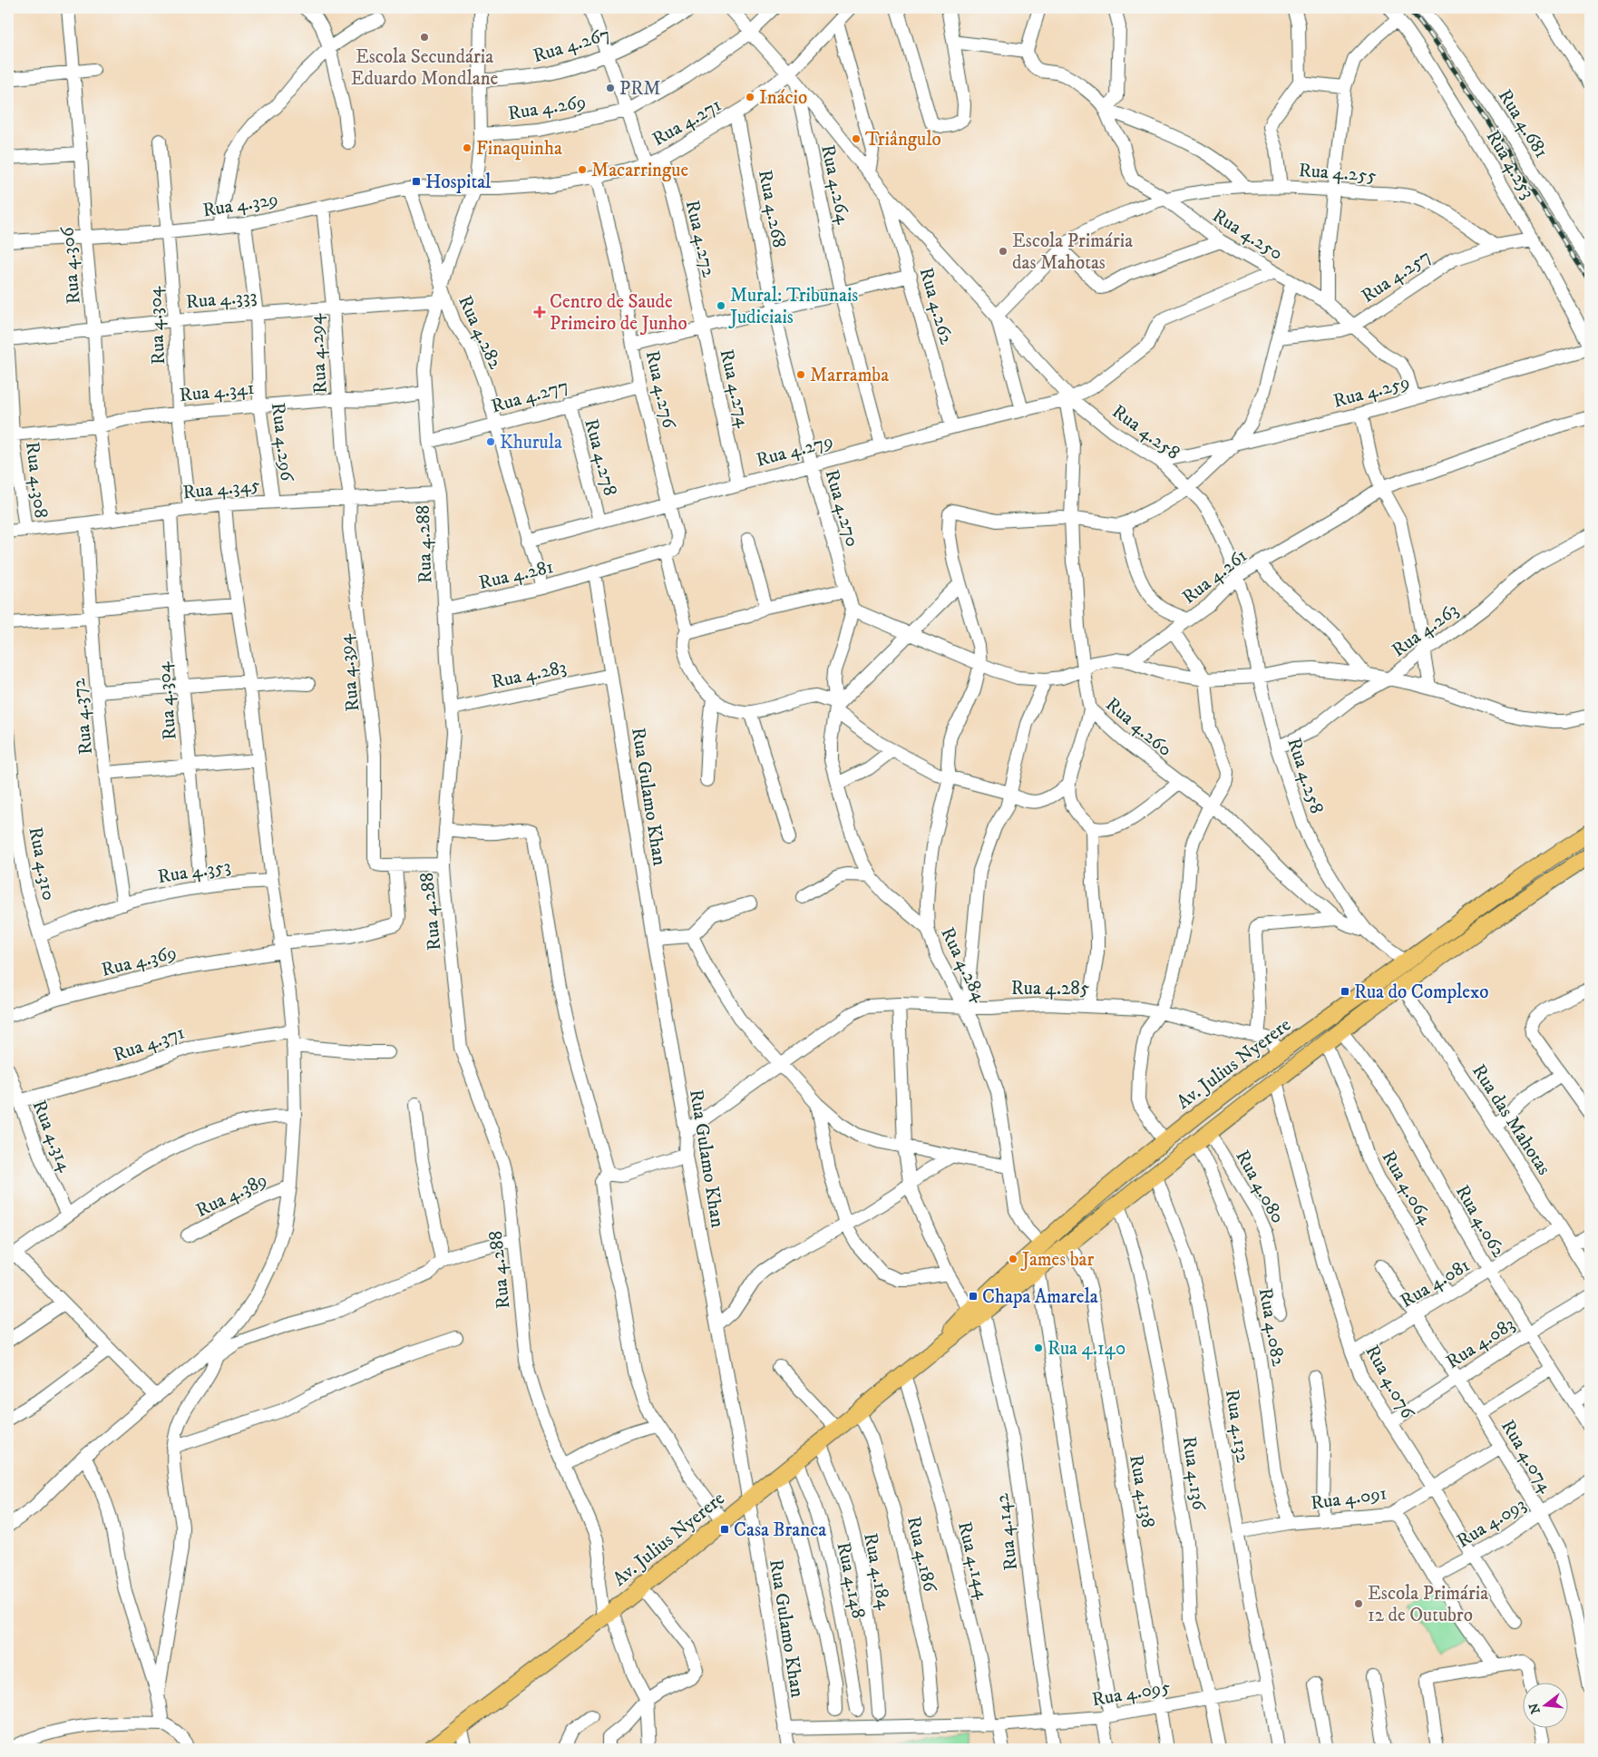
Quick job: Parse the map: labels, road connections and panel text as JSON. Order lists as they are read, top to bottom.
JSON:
{
  "streets": {
    "main road": ["Av. Julius Nyerere"],
    "street": [
      "Rua 4.267",
      "Rua 4.269",
      "Rua 4.271",
      "Rua 4.681",
      "Rua 4.253",
      "Rua 4.255",
      "Rua 4.264",
      "Rua 4.329",
      "Rua 4.268",
      "Rua 4.250",
      "Rua 4.272",
      "Rua 4.306",
      "Rua 4.257",
      "Rua 4.333",
      "Rua 4.262",
      "Rua 4.304",
      "Rua 4.282",
      "Rua 4.294",
      "Rua 4.274",
      "Rua 4.276",
      "Rua 4.341",
      "Rua 4.259",
      "Rua 4.277",
      "Rua 4.258",
      "Rua 4.296",
      "Rua 4.279",
      "Rua 4.278",
      "Rua 4.308",
      "Rua 4.345",
      "Rua 4.270",
      "Rua 4.288",
      "Rua 4.281",
      "Rua 4.261",
      "Rua 4.263",
      "Rua 4.394",
      "Rua 4.283",
      "Rua 4.372",
      "Rua 4.260",
      "Rua Gulamo Khan",
      "Rua 4.310",
      "Rua 4.353",
      "Rua 4.369",
      "Rua 4.284",
      "Rua 4.285",
      "Rua 4.371",
      "Rua das Mahotas",
      "Rua 4.314",
      "Rua 4.080",
      "Rua 4.064",
      "Rua 4.389",
      "Rua 4.062",
      "Rua 4.081",
      "Rua 4.082",
      "Rua 4.083",
      "Rua 4.076",
      "Rua 4.132",
      "Rua 4.074",
      "Rua 4.136",
      "Rua 4.138",
      "Rua 4.091",
      "Rua 4.093",
      "Rua 4.142",
      "Rua 4.186",
      "Rua 4.144",
      "Rua 4.184",
      "Rua 4.148",
      "Rua 4.095"
    ]
  },
  "crossings": [
    ["Rua 4.267", "Rua 4.282"],
    ["Rua 4.269", "Rua 4.282"],
    ["Rua 4.269", "Rua 4.258"],
    ["Rua 4.271", "Rua 4.264"],
    ["Rua 4.271", "Rua 4.329"],
    ["Rua 4.271", "Rua 4.268"],
    ["Rua 4.271", "Rua 4.272"],
    ["Rua 4.271", "Rua 4.282"],
    ["Rua 4.271", "Rua 4.276"],
    ["Rua 4.271", "Rua 4.258"],
    ["Rua 4.253", "Rua 4.257"],
    ["Rua 4.253", "Rua 4.259"],
    ["Rua 4.255", "Rua 4.250"],
    ["Rua 4.255", "Rua 4.257"],
    ["Rua 4.264", "Rua 4.258"],
    ["Rua 4.264", "Rua 4.279"],
    ["Rua 4.329", "Rua 4.306"],
    ["Rua 4.329", "Rua 4.304"],
    ["Rua 4.329", "Rua 4.282"],
    ["Rua 4.329", "Rua 4.294"],
    ["Rua 4.329", "Rua 4.296"],
    ["Rua 4.329", "Rua 4.288"],
    ["Rua 4.268", "Rua 4.270"],
    ["Rua 4.250", "Rua 4.257"],
    ["Rua 4.250", "Rua 4.259"],
    ["Rua 4.250", "Rua 4.258"],
    ["Rua 4.250", "Rua 4.279"],
    ["Rua 4.250", "Rua 4.261"],
    ["Rua 4.272", "Rua 4.274"],
    ["Rua 4.306", "Rua 4.333"],
    ["Rua 4.306", "Rua 4.341"],
    ["Rua 4.306", "Rua 4.345"],
    ["Rua 4.333", "Rua 4.304"],
    ["Rua 4.333", "Rua 4.294"],
    ["Rua 4.333", "Rua 4.296"],
    ["Rua 4.333", "Rua 4.288"],
    ["Rua 4.262", "Rua 4.258"],
    ["Rua 4.262", "Rua 4.279"],
    ["Rua 4.304", "Rua 4.341"],
    ["Rua 4.304", "Rua 4.345"],
    ["Rua 4.304", "Rua 4.353"],
    ["Rua 4.282", "Rua 4.277"],
    ["Rua 4.282", "Rua 4.279"],
    ["Rua 4.282", "Rua 4.288"],
    ["Rua 4.282", "Rua 4.281"],
    ["Rua 4.294", "Rua 4.341"],
    ["Rua 4.294", "Rua 4.345"],
    ["Rua 4.294", "Rua 4.394"],
    ["Rua 4.274", "Rua 4.279"],
    ["Rua 4.276", "Rua 4.277"],
    ["Rua 4.276", "Rua 4.279"],
    ["Rua 4.276", "Rua 4.281"],
    ["Rua 4.341", "Rua 4.296"],
    ["Rua 4.341", "Rua 4.308"],
    ["Rua 4.341", "Rua 4.288"],
    ["Rua 4.259", "Rua 4.258"],
    ["Rua 4.277", "Rua 4.278"],
    ["Rua 4.277", "Rua 4.288"],
    ["Rua 4.258", "Rua 4.279"],
    ["Rua 4.258", "Rua 4.261"],
    ["Rua 4.258", "Rua 4.263"],
    ["Rua 4.258", "Rua 4.260"],
    ["Rua 4.258", "Av. Julius Nyerere"],
    ["Rua 4.296", "Rua 4.345"],
    ["Rua 4.279", "Rua 4.278"],
    ["Rua 4.279", "Rua 4.270"],
    ["Rua 4.279", "Rua 4.260"],
    ["Rua 4.308", "Rua 4.345"],
    ["Rua 4.345", "Rua 4.288"],
    ["Rua 4.345", "Rua 4.394"],
    ["Rua 4.345", "Rua 4.372"],
    ["Rua 4.270", "Rua 4.284"],
    ["Rua 4.288", "Rua 4.281"],
    ["Rua 4.288", "Rua 4.283"],
    ["Rua 4.288", "Av. Julius Nyerere"],
    ["Rua 4.281", "Rua Gulamo Khan"],
    ["Rua 4.394", "Rua 4.369"],
    ["Rua 4.283", "Rua Gulamo Khan"],
    ["Rua 4.372", "Rua 4.353"],
    ["Rua Gulamo Khan", "Rua 4.285"],
    ["Rua Gulamo Khan", "Av. Julius Nyerere"],
    ["Rua Gulamo Khan", "Rua 4.095"],
    ["Rua 4.310", "Rua 4.353"],
    ["Rua 4.310", "Rua 4.369"],
    ["Rua 4.284", "Rua 4.285"],
    ["Rua 4.284", "Av. Julius Nyerere"],
    ["Rua 4.285", "Av. Julius Nyerere"],
    ["Rua 4.371", "Rua 4.314"],
    ["Av. Julius Nyerere", "Rua das Mahotas"],
    ["Av. Julius Nyerere", "Rua 4.080"],
    ["Av. Julius Nyerere", "Rua 4.064"],
    ["Av. Julius Nyerere", "Rua 4.062"],
    ["Av. Julius Nyerere", "Rua 4.082"],
    ["Av. Julius Nyerere", "Rua 4.076"],
    ["Av. Julius Nyerere", "Rua 4.132"],
    ["Av. Julius Nyerere", "Rua 4.136"],
    ["Av. Julius Nyerere", "Rua 4.138"],
    ["Av. Julius Nyerere", "Rua 4.142"],
    ["Av. Julius Nyerere", "Rua 4.186"],
    ["Av. Julius Nyerere", "Rua 4.144"],
    ["Av. Julius Nyerere", "Rua 4.184"],
    ["Av. Julius Nyerere", "Rua 4.148"],
    ["Rua das Mahotas", "Rua 4.081"],
    ["Rua 4.064", "Rua 4.081"],
    ["Rua 4.062", "Rua 4.081"],
    ["Rua 4.062", "Rua 4.083"],
    ["Rua 4.081", "Rua 4.076"],
    ["Rua 4.081", "Rua 4.074"],
    ["Rua 4.082", "Rua 4.091"],
    ["Rua 4.083", "Rua 4.076"],
    ["Rua 4.083", "Rua 4.074"],
    ["Rua 4.076", "Rua 4.091"],
    ["Rua 4.076", "Rua 4.093"],
    ["Rua 4.132", "Rua 4.091"],
    ["Rua 4.132", "Rua 4.095"],
    ["Rua 4.074", "Rua 4.091"],
    ["Rua 4.074", "Rua 4.093"],
    ["Rua 4.136", "Rua 4.095"],
    ["Rua 4.138", "Rua 4.095"],
    ["Rua 4.142", "Rua 4.095"],
    ["Rua 4.144", "Rua 4.095"]
  ],
  "places": {
    "other": [
      "Escola Secundária Eduardo Mondlane",
      "PRM",
      "Inácio",
      "Triângulo",
      "Finaquinha",
      "Macarringue",
      "Escola Primária das Mahotas",
      "Mural: Tribunais Judiciais",
      "Marramba",
      "Khurula",
      "James bar",
      "Rua 4.140",
      "Escola Primária 12 de Outubro"
    ],
    "transit": [
      "Hospital",
      "Rua do Complexo",
      "Chapa Amarela",
      "Casa Branca"
    ],
    "health": ["Centro de Saude Primeiro de Junho"]
  },
  "north": "left"
}
